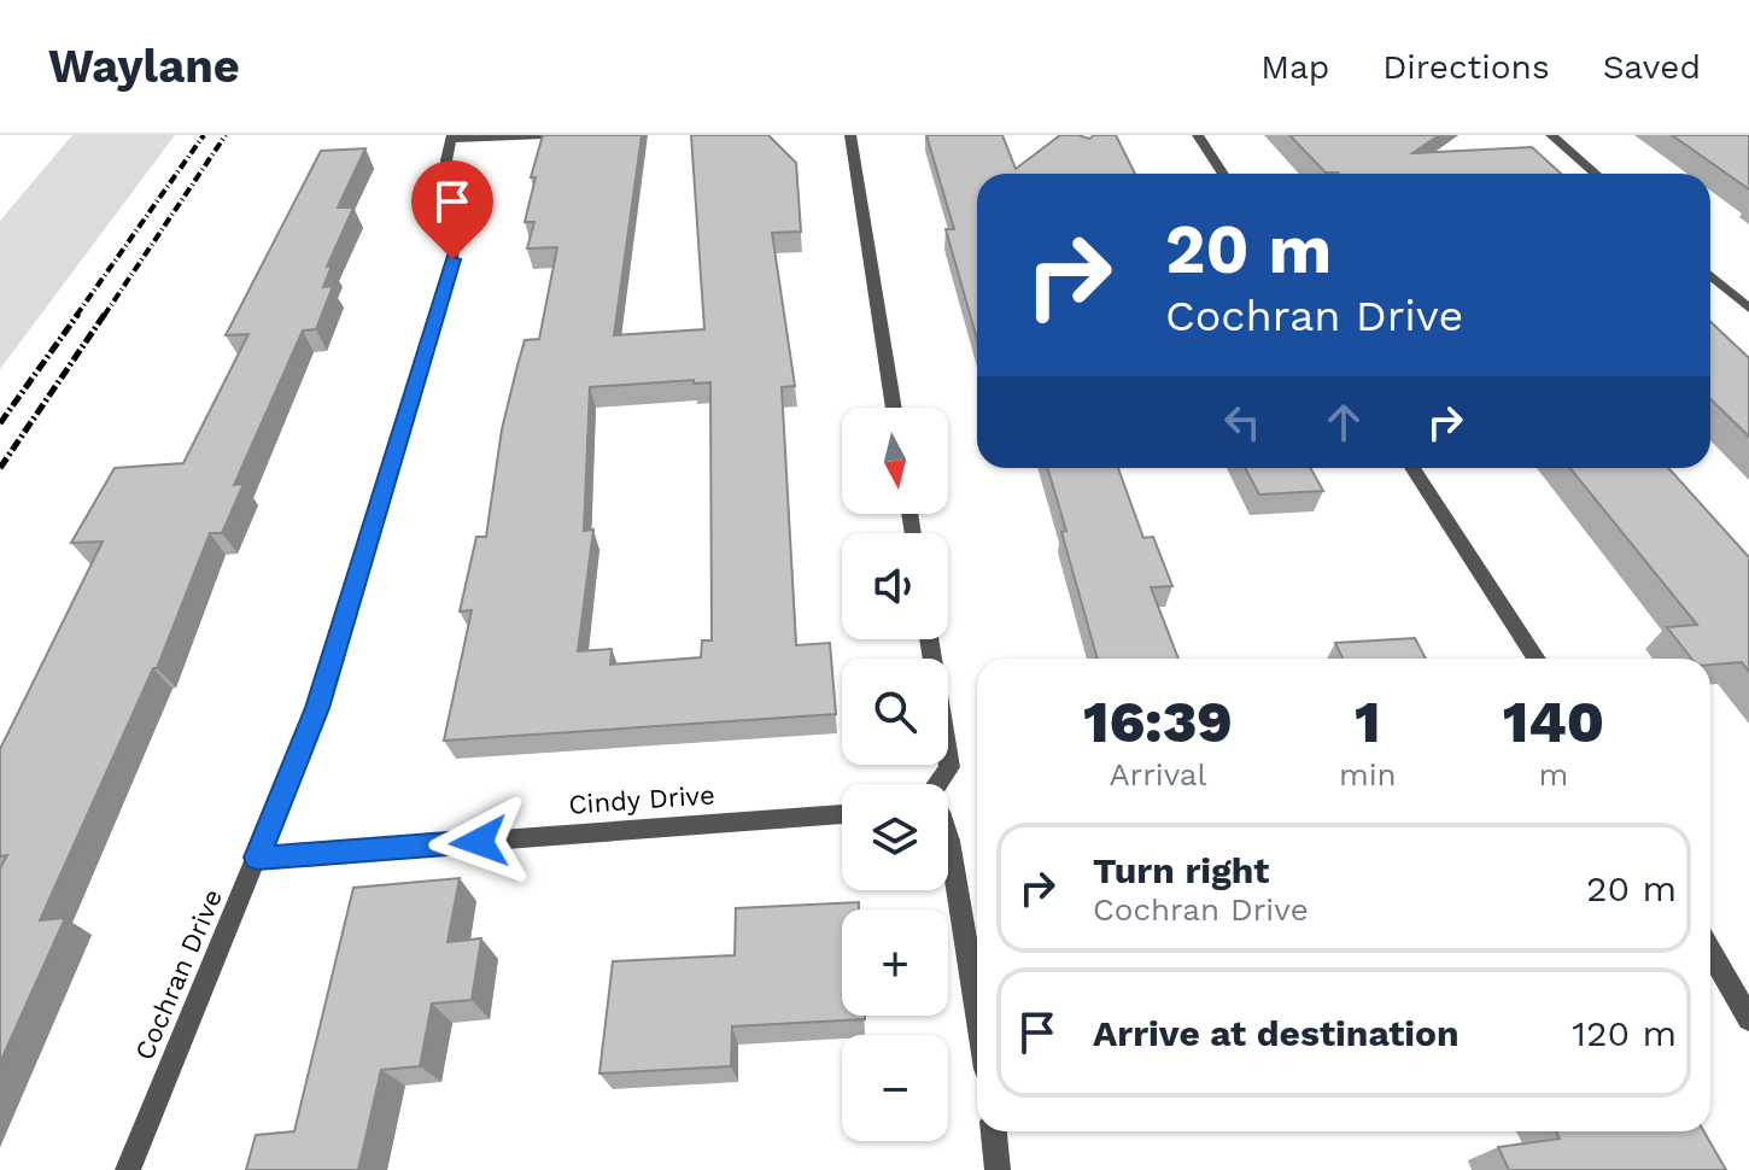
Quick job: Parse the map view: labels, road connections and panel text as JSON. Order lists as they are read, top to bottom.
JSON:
{
  "streets": {
    "street": ["Cindy Drive", "Cochran Drive"]
  },
  "crossings": [
    ["Cindy Drive", "Cochran Drive"]
  ],
  "north": "bottom",
  "page": {
    "header": "Waylane",
    "nav": ["Map", "Directions", "Saved"],
    "turn": ["20 m", "Cochran Drive"],
    "map_buttons": ["+", "−"],
    "eta": [
      "16:39",
      "Arrival",
      "1",
      "min",
      "140",
      "m"
    ],
    "list": [
      {
        "name": "Turn right",
        "note": "Cochran Drive",
        "value": "20 m"
      },
      {
        "name": "Arrive at destination",
        "value": "120 m"
      }
    ]
  }
}
